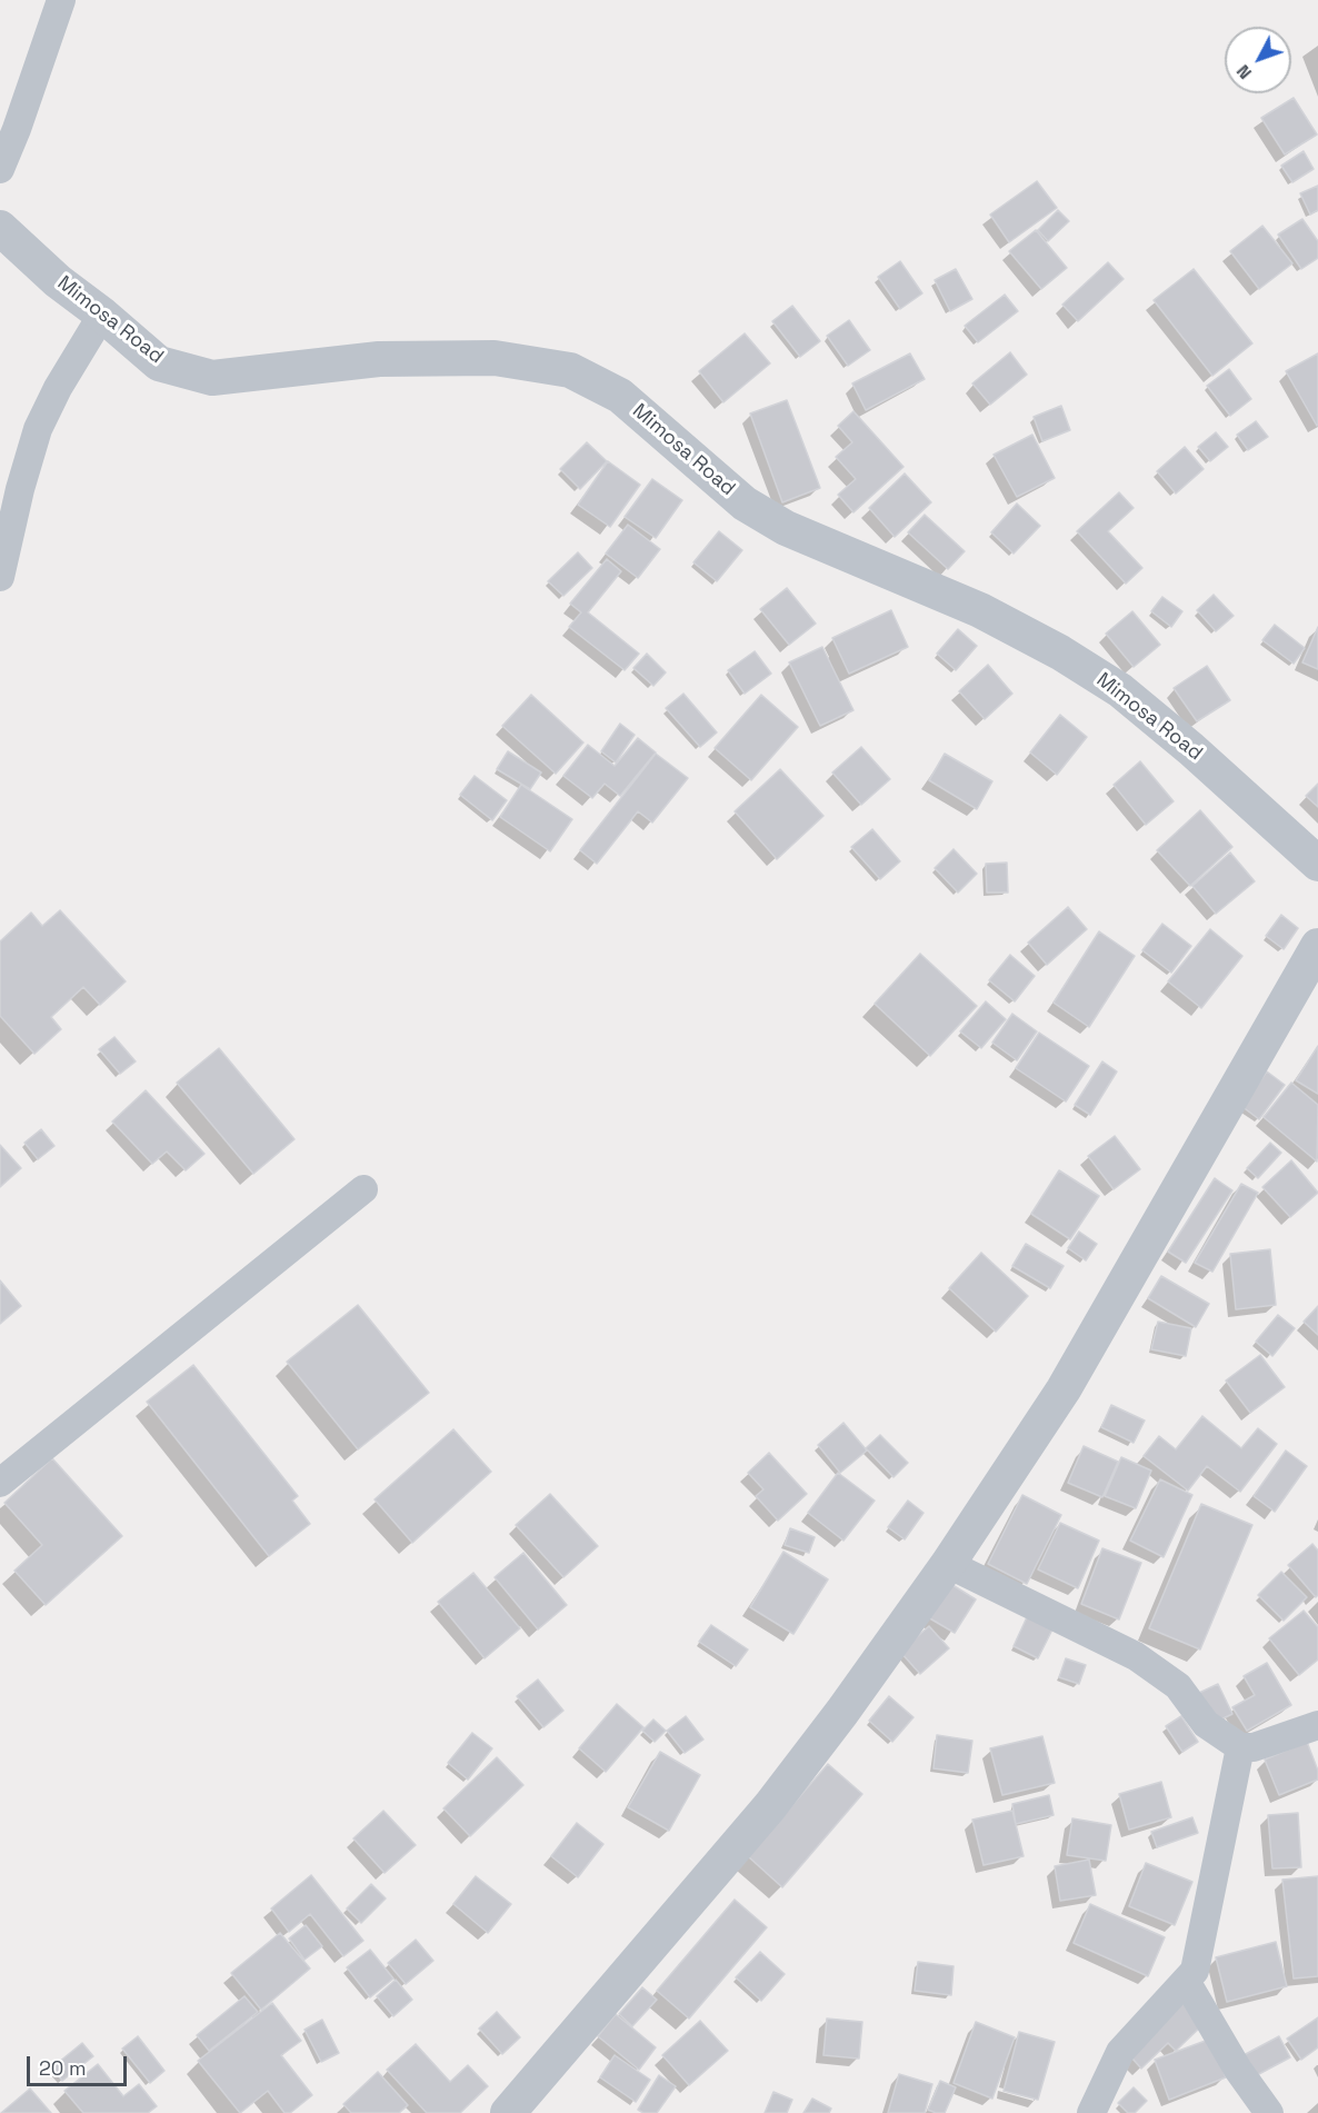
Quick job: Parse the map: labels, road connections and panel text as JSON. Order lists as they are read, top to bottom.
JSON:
{
  "streets": {
    "street": ["Mimosa Road"]
  },
  "scale_bar": "20 m",
  "north": "bottom left"
}
